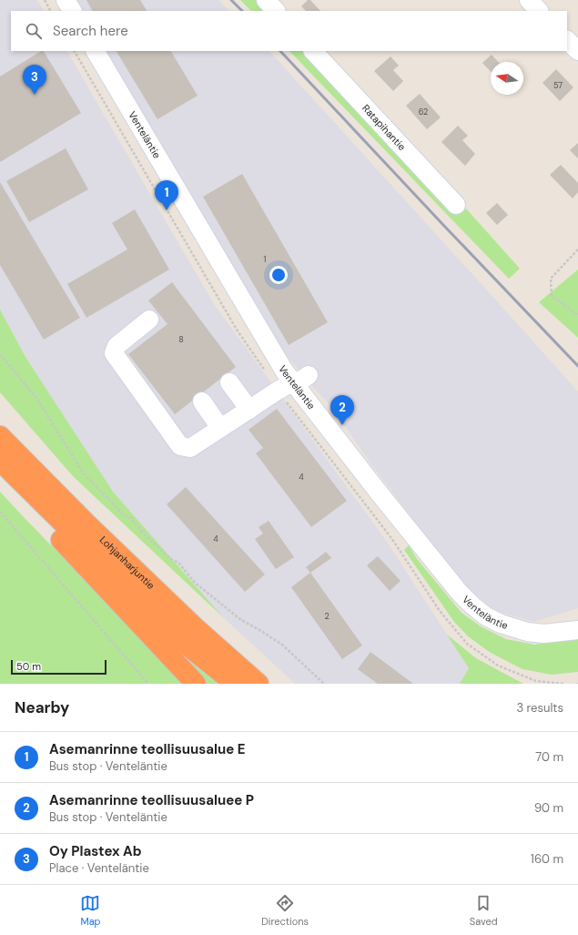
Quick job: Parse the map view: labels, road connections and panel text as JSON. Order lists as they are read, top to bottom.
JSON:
{
  "streets": {
    "highway": ["Lohjanharjuntie"],
    "street": ["Ratapihantie", "Venteläntie"]
  },
  "house_numbers": [
    "57",
    "62",
    "1",
    "8",
    "4",
    "4",
    "2"
  ],
  "scale_bar": "50 m",
  "north": "left",
  "page": {
    "search": "Search here",
    "pins": ["3", "1", "2"],
    "scale": "50 m",
    "heading": ["Nearby", "3 results"],
    "list": [
      {
        "mark": "1",
        "name": "Asemanrinne teollisuusalue E",
        "note": "Bus stop · Venteläntie",
        "value": "70 m"
      },
      {
        "mark": "2",
        "name": "Asemanrinne teollisuusaluee P",
        "note": "Bus stop · Venteläntie",
        "value": "90 m"
      },
      {
        "mark": "3",
        "name": "Oy Plastex Ab",
        "note": "Place · Venteläntie",
        "value": "160 m"
      }
    ],
    "nav": ["Map", "Directions", "Saved"]
  }
}
